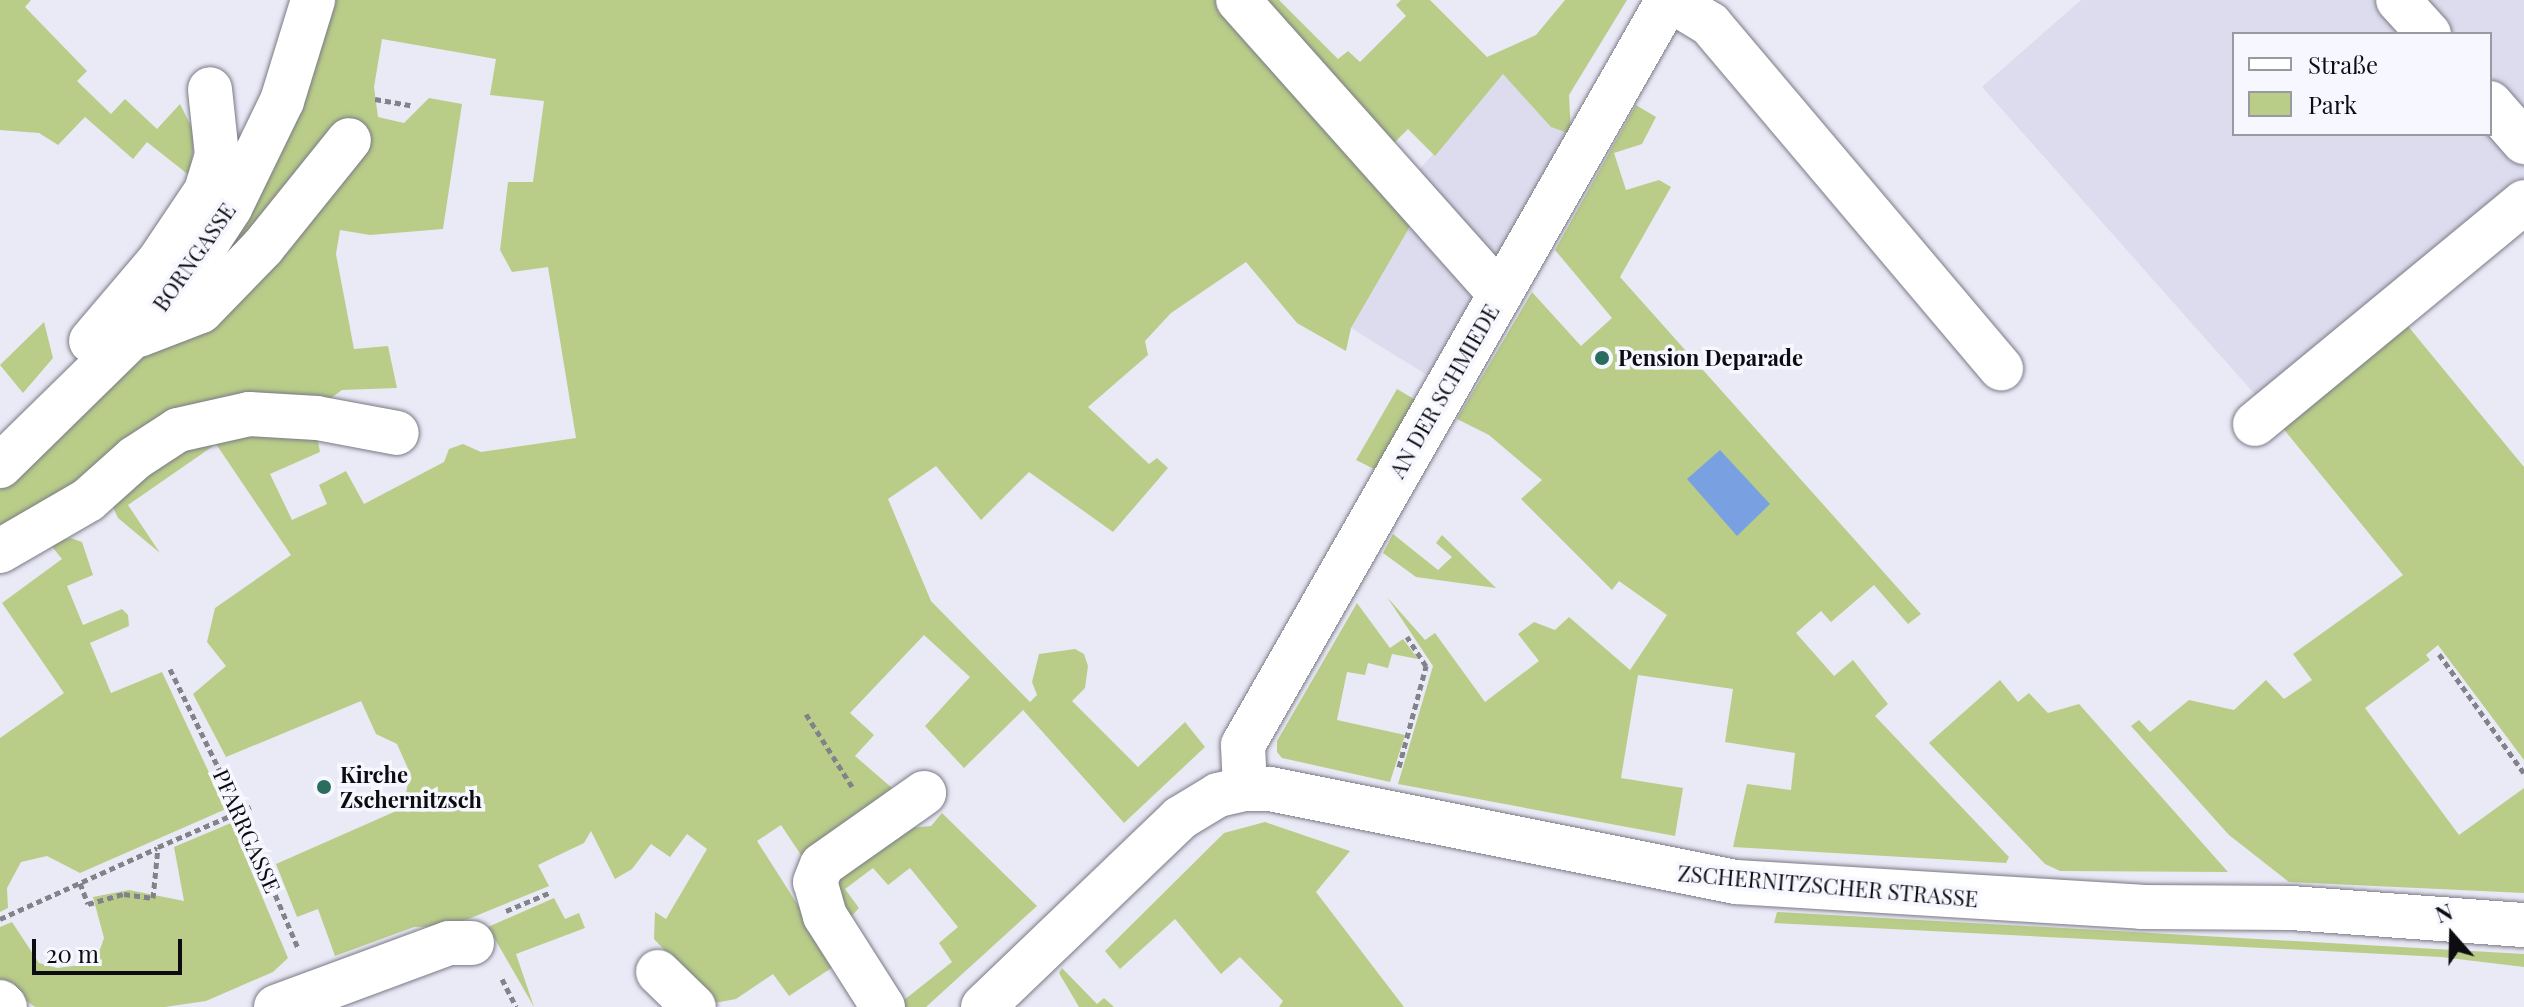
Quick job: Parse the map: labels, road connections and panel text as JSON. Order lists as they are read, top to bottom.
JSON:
{
  "streets": {
    "street": ["BORNGASSE", "AN DER SCHMIEDE", "ZSCHERNITZSCHER STRASSE"],
    "path": ["PFARRGASSE"]
  },
  "crossings": [
    ["AN DER SCHMIEDE", "ZSCHERNITZSCHER STRASSE"]
  ],
  "places": ["Pension Deparade", "Kirche Zschernitzsch"],
  "legend": ["Straße", "Park"],
  "scale_bar": "20 m",
  "north": "top"
}
